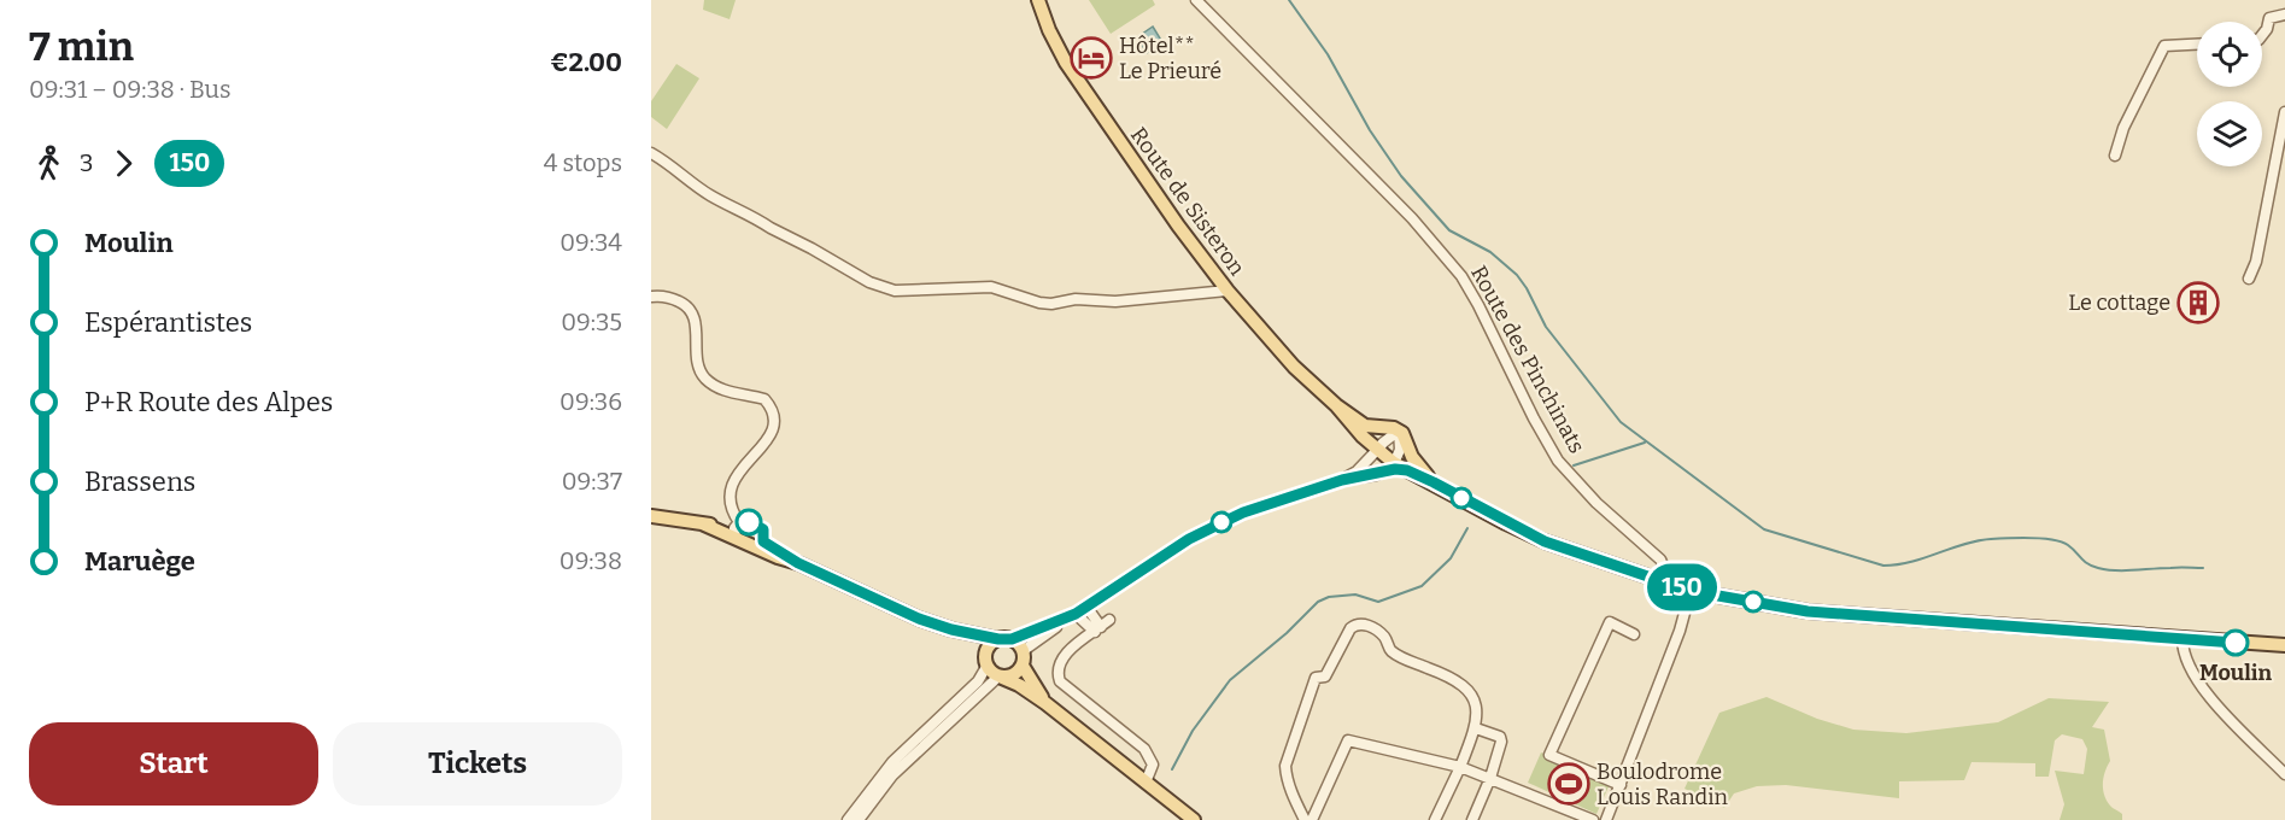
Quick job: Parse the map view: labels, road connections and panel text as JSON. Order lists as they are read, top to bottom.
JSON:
{
  "streets": {
    "main road": ["Route de Sisteron"],
    "street": ["Route des Pinchinats"]
  },
  "crossings": [
    ["Route de Sisteron", "Route des Pinchinats"]
  ],
  "places": {
    "hotel": ["Hôtel** Le Prieuré"],
    "building": ["Le cottage"],
    "other": ["Moulin"],
    "sports": ["Boulodrome Louis Randin"]
  },
  "lines": ["bus line 150"],
  "page": {
    "heading": ["7 min", "09:31 – 09:38 · Bus", "€2.00"],
    "on_map": "150",
    "legs": ["3", "150", "4 stops"],
    "list": [
      {
        "name": "Moulin",
        "value": "09:34"
      },
      {
        "name": "Espérantistes",
        "value": "09:35"
      },
      {
        "name": "P+R Route des Alpes",
        "value": "09:36"
      },
      {
        "name": "Brassens",
        "value": "09:37"
      },
      {
        "name": "Maruège",
        "value": "09:38"
      }
    ],
    "buttons": ["Start", "Tickets"]
  }
}
